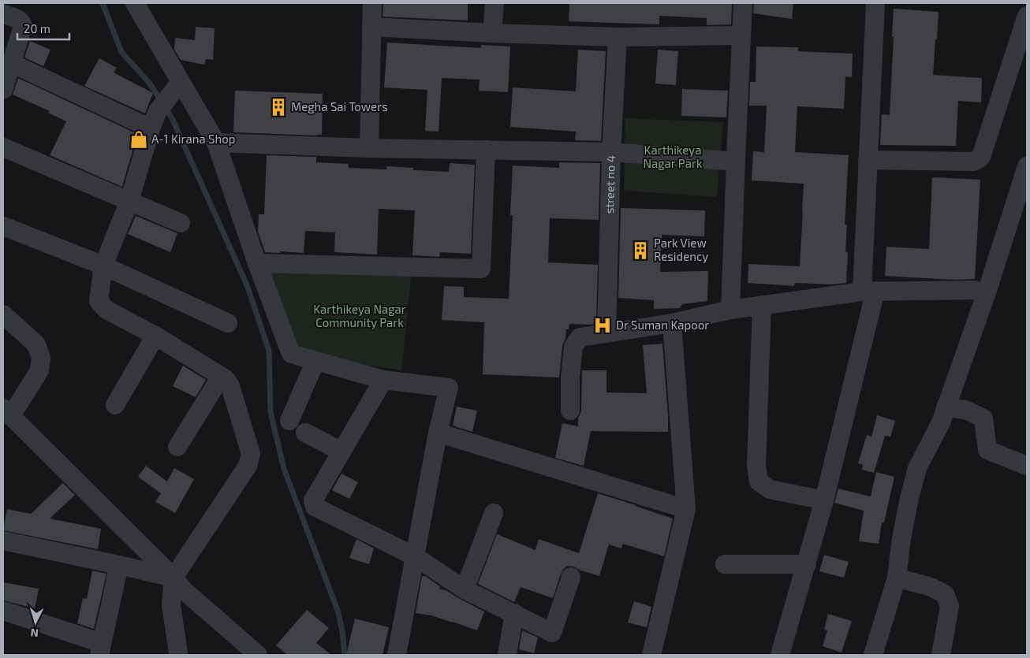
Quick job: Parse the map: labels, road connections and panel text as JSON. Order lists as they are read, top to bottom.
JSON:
{
  "streets": {
    "street": ["street no 4"]
  },
  "parks": ["Karthikeya Nagar Park", "Karthikeya Nagar Community Park"],
  "places": {
    "building": ["Megha Sai Towers", "Park View Residency"],
    "shop": ["A-1 Kirana Shop"],
    "hospital": ["Dr Suman Kapoor"]
  },
  "scale_bar": "20 m",
  "north": "bottom"
}
